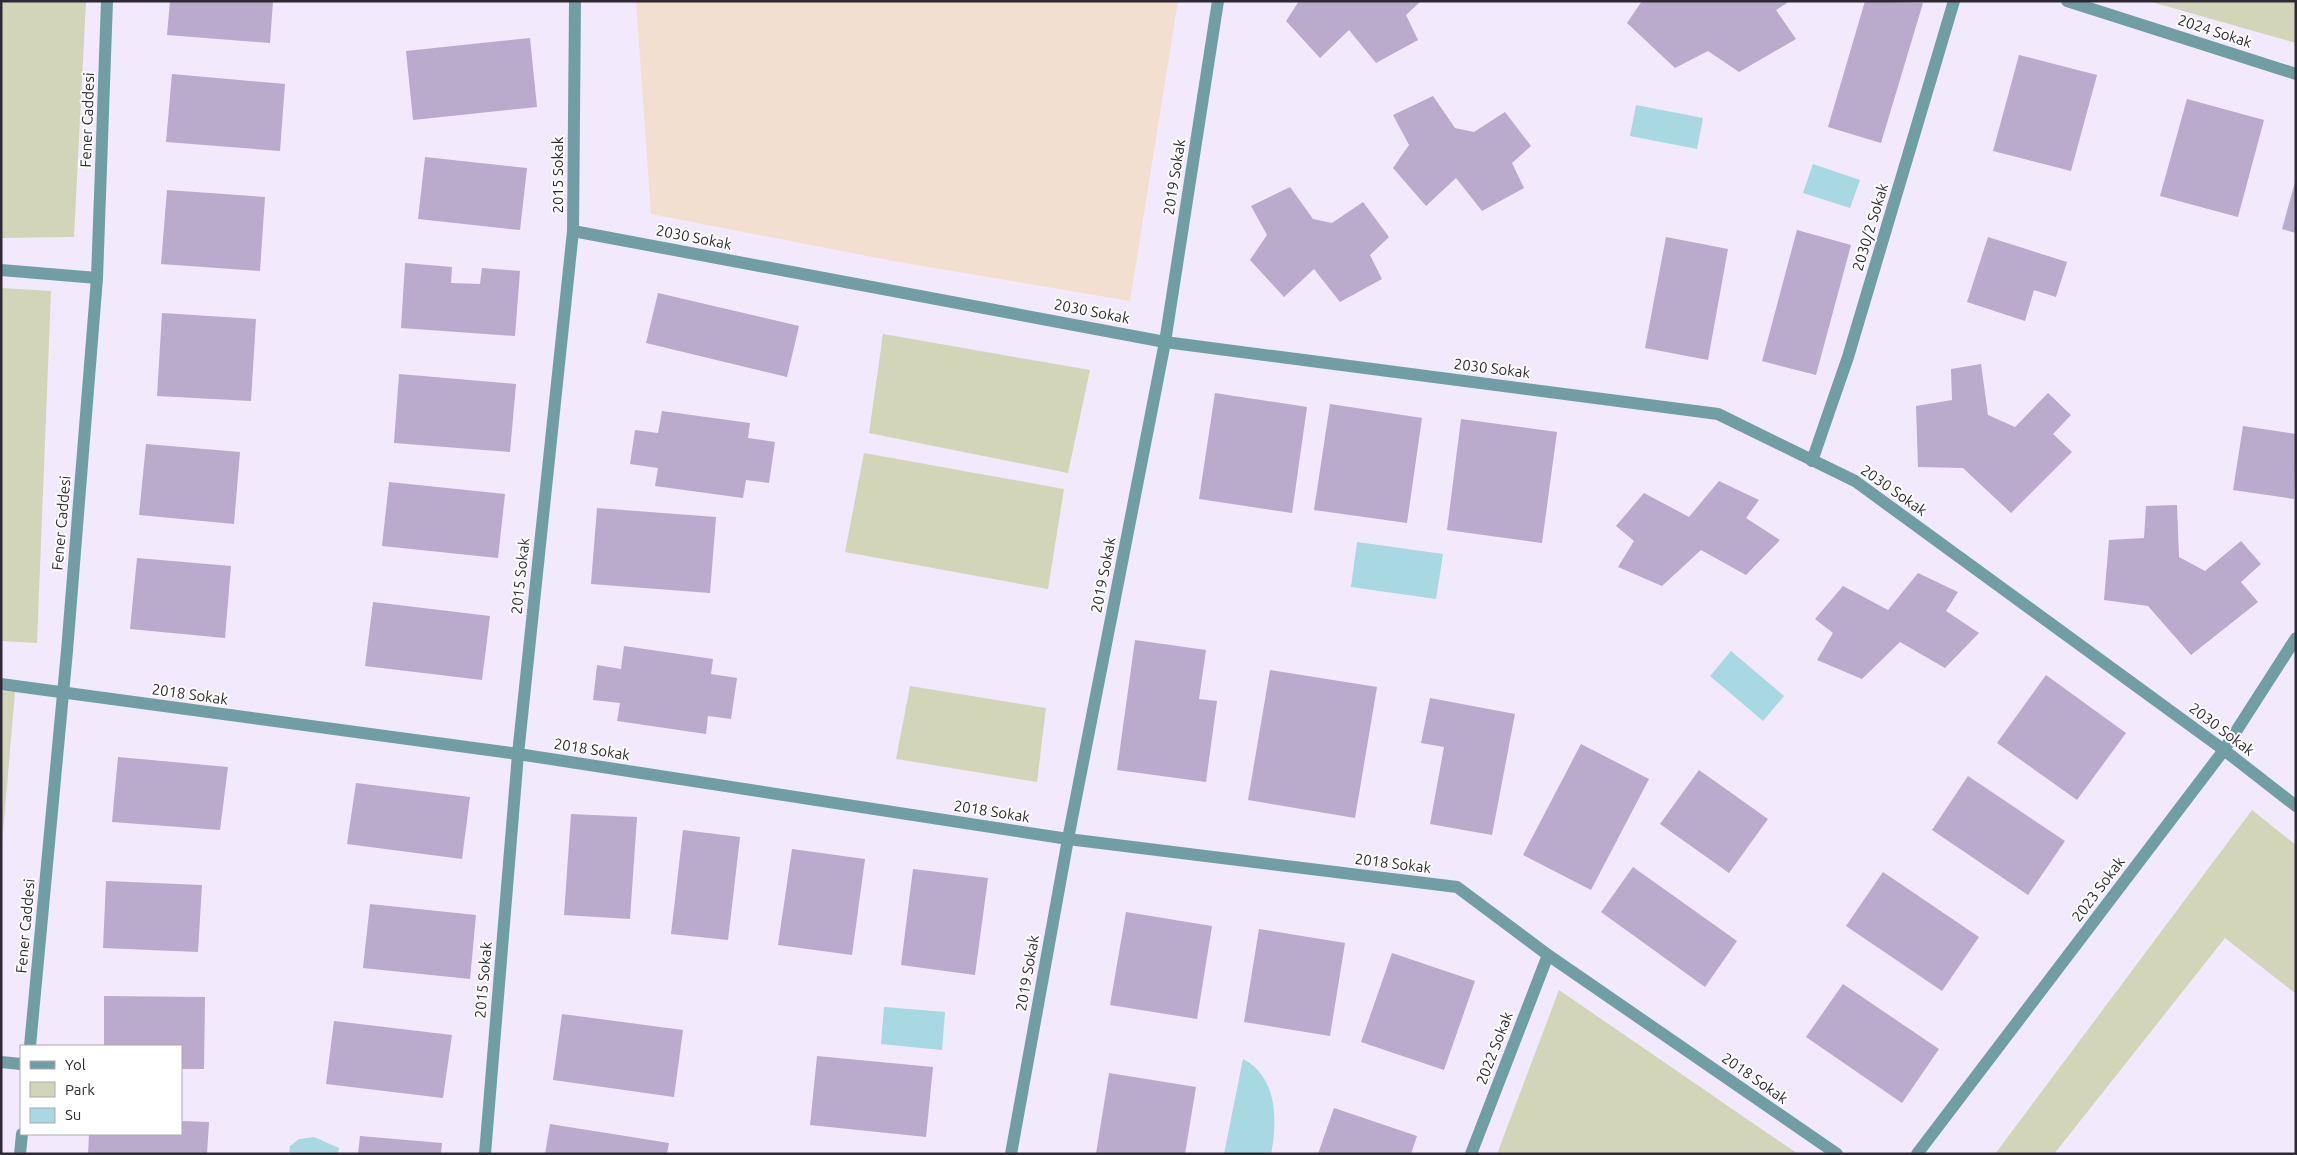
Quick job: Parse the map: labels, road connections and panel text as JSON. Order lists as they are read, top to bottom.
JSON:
{
  "streets": {
    "street": [
      "2024 Sokak",
      "Fener Caddesi",
      "2015 Sokak",
      "2019 Sokak",
      "2030/2 Sokak",
      "2030 Sokak",
      "2018 Sokak",
      "2023 Sokak",
      "2022 Sokak"
    ]
  },
  "crossings": [
    ["Fener Caddesi", "2018 Sokak"],
    ["2015 Sokak", "2030 Sokak"],
    ["2015 Sokak", "2018 Sokak"],
    ["2019 Sokak", "2030 Sokak"],
    ["2019 Sokak", "2018 Sokak"],
    ["2030/2 Sokak", "2030 Sokak"],
    ["2030 Sokak", "2023 Sokak"],
    ["2018 Sokak", "2022 Sokak"]
  ],
  "legend": ["Yol", "Park", "Su"]
}
